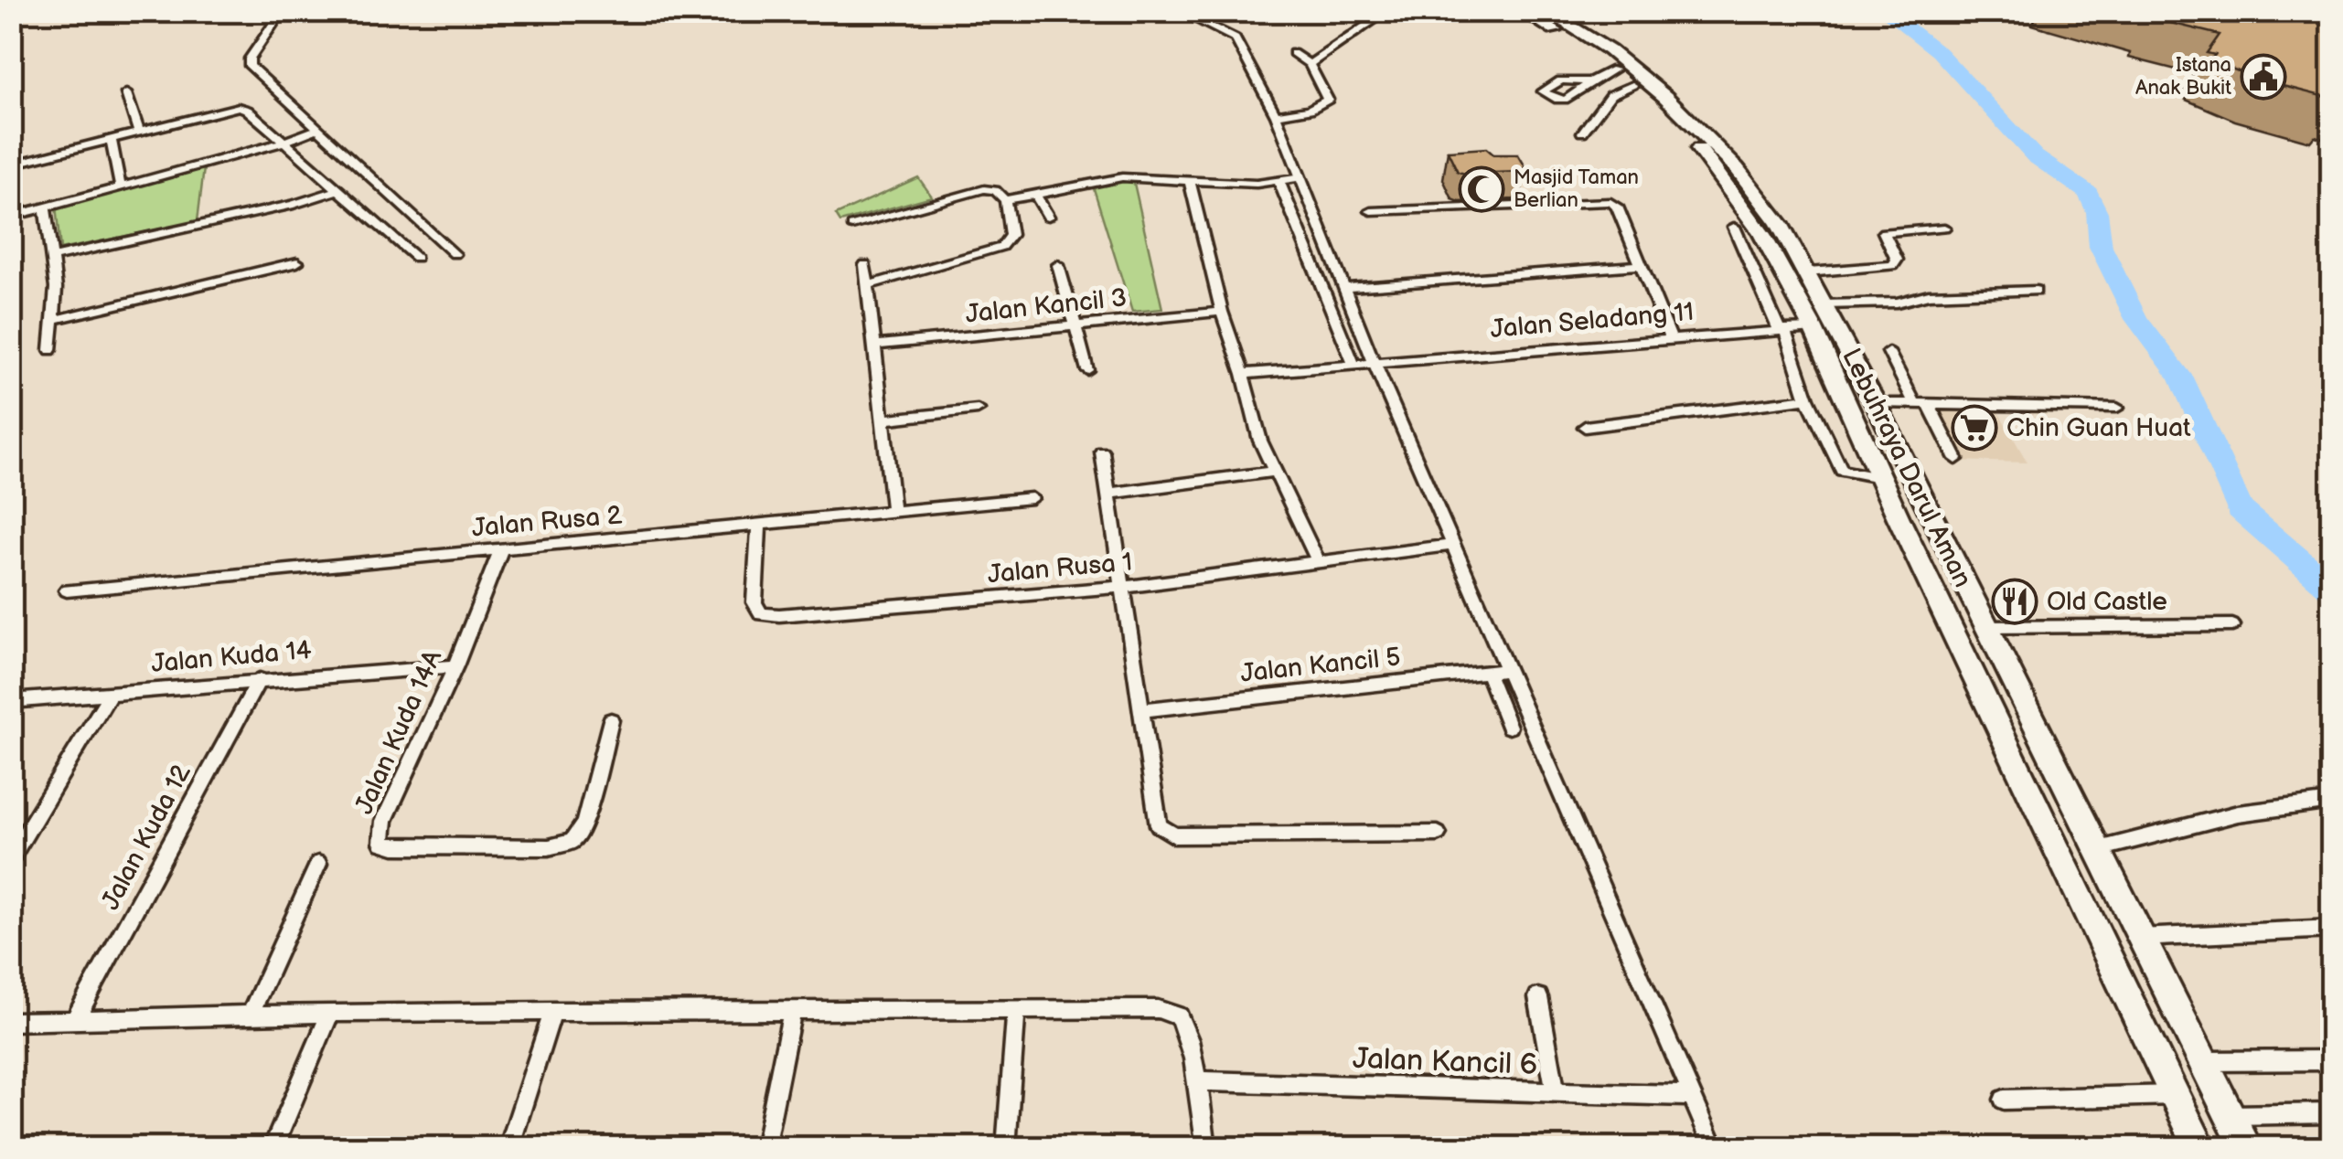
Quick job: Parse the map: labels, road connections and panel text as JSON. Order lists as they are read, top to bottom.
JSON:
{
  "streets": {
    "highway": ["Lebuhraya Darul Aman"],
    "street": [
      "Jalan Kancil 3",
      "Jalan Seladang 11",
      "Jalan Rusa 2",
      "Jalan Rusa 1",
      "Jalan Kuda 14",
      "Jalan Kancil 5",
      "Jalan Kuda 14A",
      "Jalan Kuda 12",
      "Jalan Kancil 6"
    ]
  },
  "crossings": [
    ["Jalan Seladang 11", "Lebuhraya Darul Aman"],
    ["Jalan Rusa 2", "Jalan Rusa 1"],
    ["Jalan Rusa 2", "Jalan Kuda 14A"],
    ["Jalan Kuda 14", "Jalan Kuda 14A"],
    ["Jalan Kuda 14", "Jalan Kuda 12"]
  ],
  "places": {
    "public building": ["Istana Anak Bukit"],
    "mosque": ["Masjid Taman Berlian"],
    "supermarket": ["Chin Guan Huat"],
    "restaurant": ["Old Castle"]
  }
}
